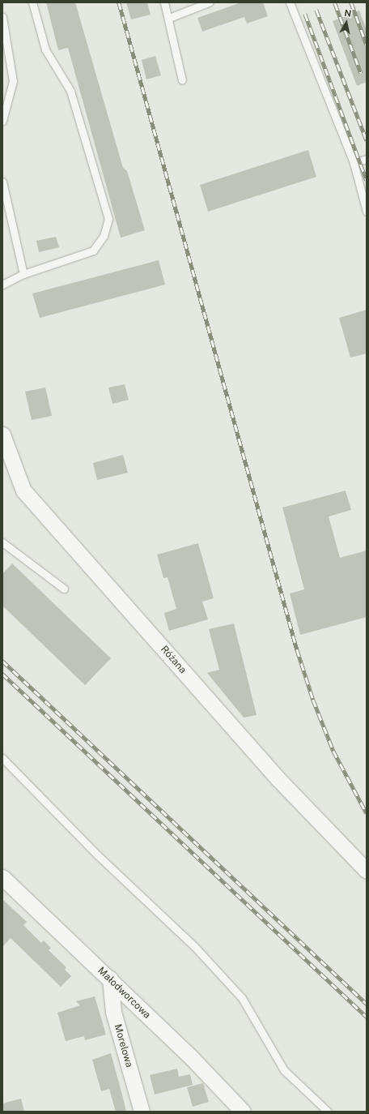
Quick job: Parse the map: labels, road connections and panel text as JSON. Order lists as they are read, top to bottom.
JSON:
{
  "streets": {
    "street": ["Różana", "Małodworcowa", "Morelowa"]
  },
  "crossings": [
    ["Małodworcowa", "Morelowa"]
  ],
  "north": "top"
}
